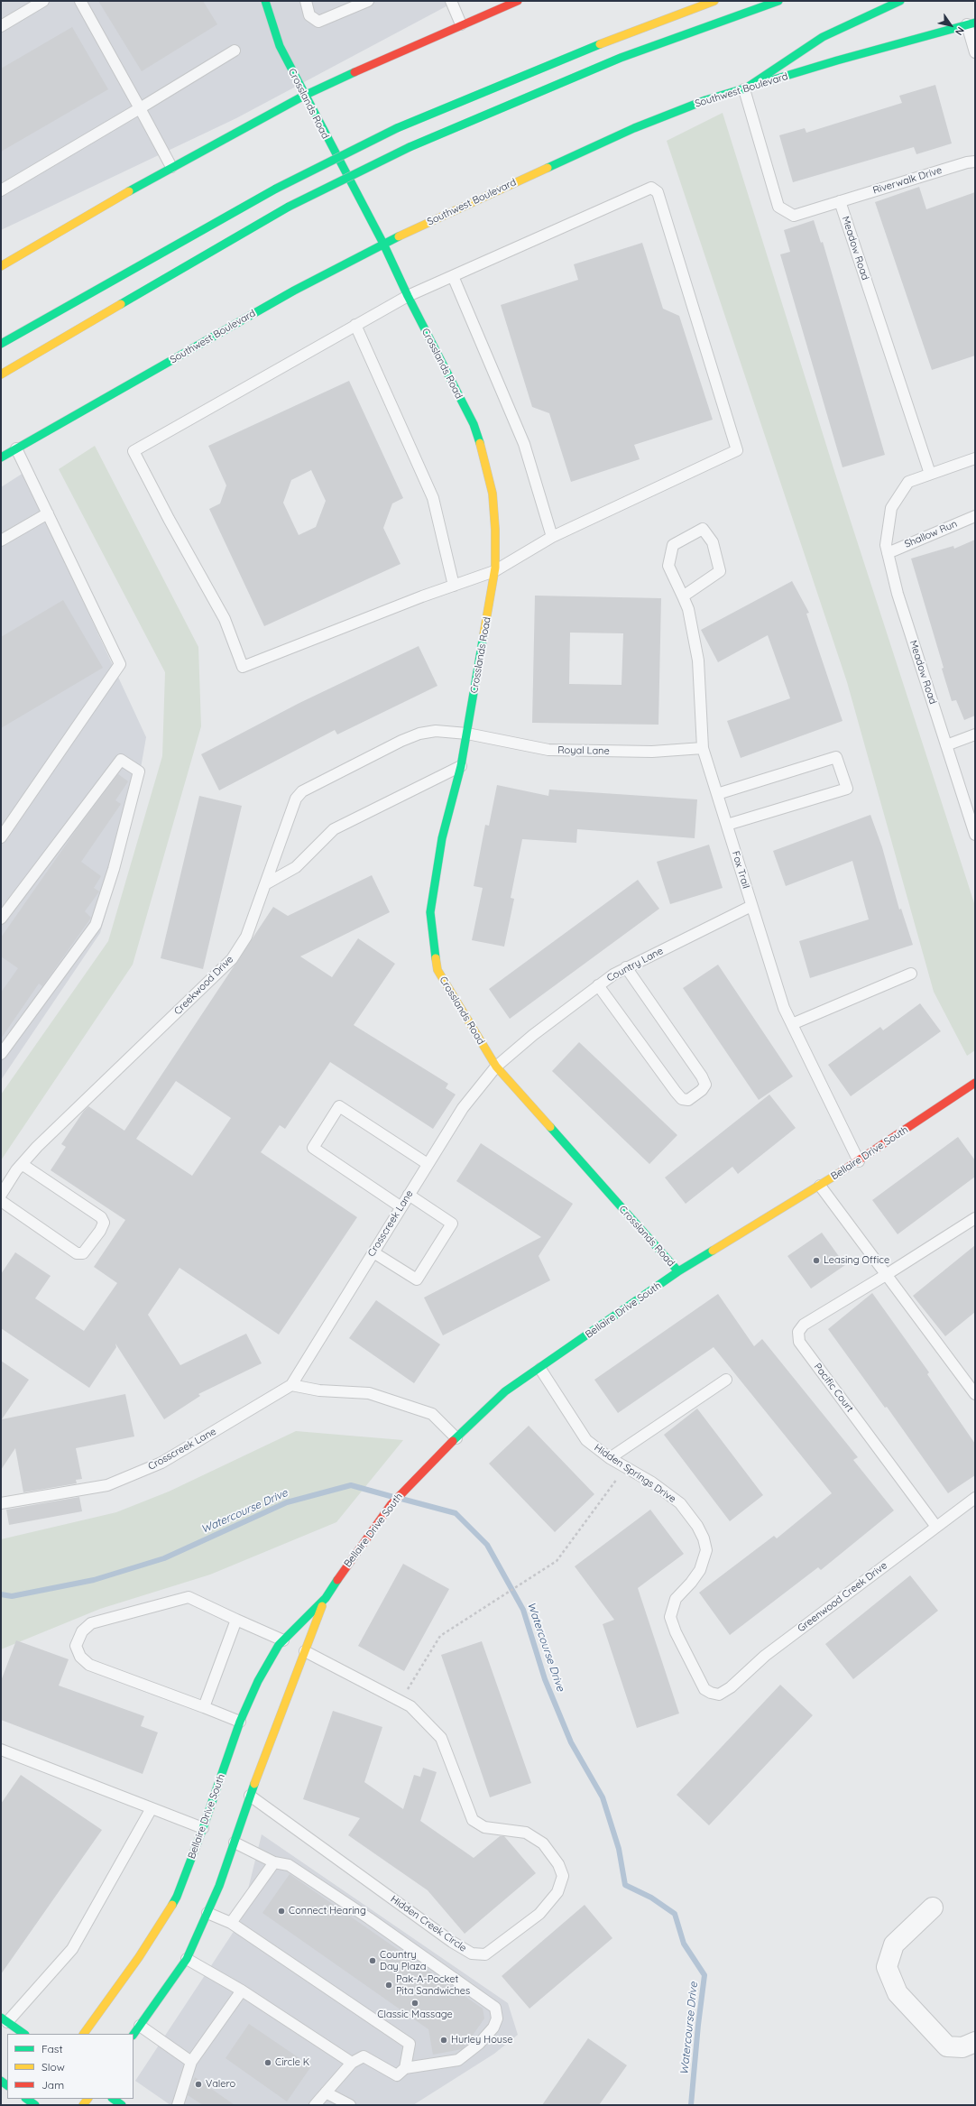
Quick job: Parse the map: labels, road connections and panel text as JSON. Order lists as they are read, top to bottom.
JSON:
{
  "streets": {
    "main road": ["Southwest Boulevard", "Crosslands Road", "Bellaire Drive South"],
    "lane": [
      "Riverwalk Drive",
      "Meadow Road",
      "Shallow Run",
      "Royal Lane",
      "Fox Trail",
      "Country Lane",
      "Creekwood Drive",
      "Crosscreek Lane",
      "Pacific Court",
      "Hidden Springs Drive",
      "Greenwood Creek Drive",
      "Hidden Creek Circle"
    ]
  },
  "crossings": [
    ["Southwest Boulevard", "Crosslands Road"],
    ["Crosslands Road", "Royal Lane"],
    ["Crosslands Road", "Country Lane"],
    ["Crosslands Road", "Creekwood Drive"],
    ["Crosslands Road", "Bellaire Drive South"],
    ["Crosslands Road", "Crosscreek Lane"],
    ["Riverwalk Drive", "Meadow Road"],
    ["Meadow Road", "Shallow Run"],
    ["Royal Lane", "Fox Trail"],
    ["Royal Lane", "Creekwood Drive"],
    ["Fox Trail", "Country Lane"],
    ["Fox Trail", "Bellaire Drive South"],
    ["Country Lane", "Crosscreek Lane"],
    ["Bellaire Drive South", "Hidden Springs Drive"],
    ["Bellaire Drive South", "Hidden Creek Circle"],
    ["Pacific Court", "Greenwood Creek Drive"],
    ["Hidden Springs Drive", "Greenwood Creek Drive"]
  ],
  "water": ["Watercourse Drive"],
  "places": [
    "Leasing Office",
    "Connect Hearing",
    "Country Day Plaza",
    "Pak-A-Pocket Pita Sandwiches",
    "Classic Massage",
    "Hurley House",
    "Circle K",
    "Valero"
  ],
  "legend": ["Fast", "Slow", "Jam"],
  "north": "bottom right"
}
